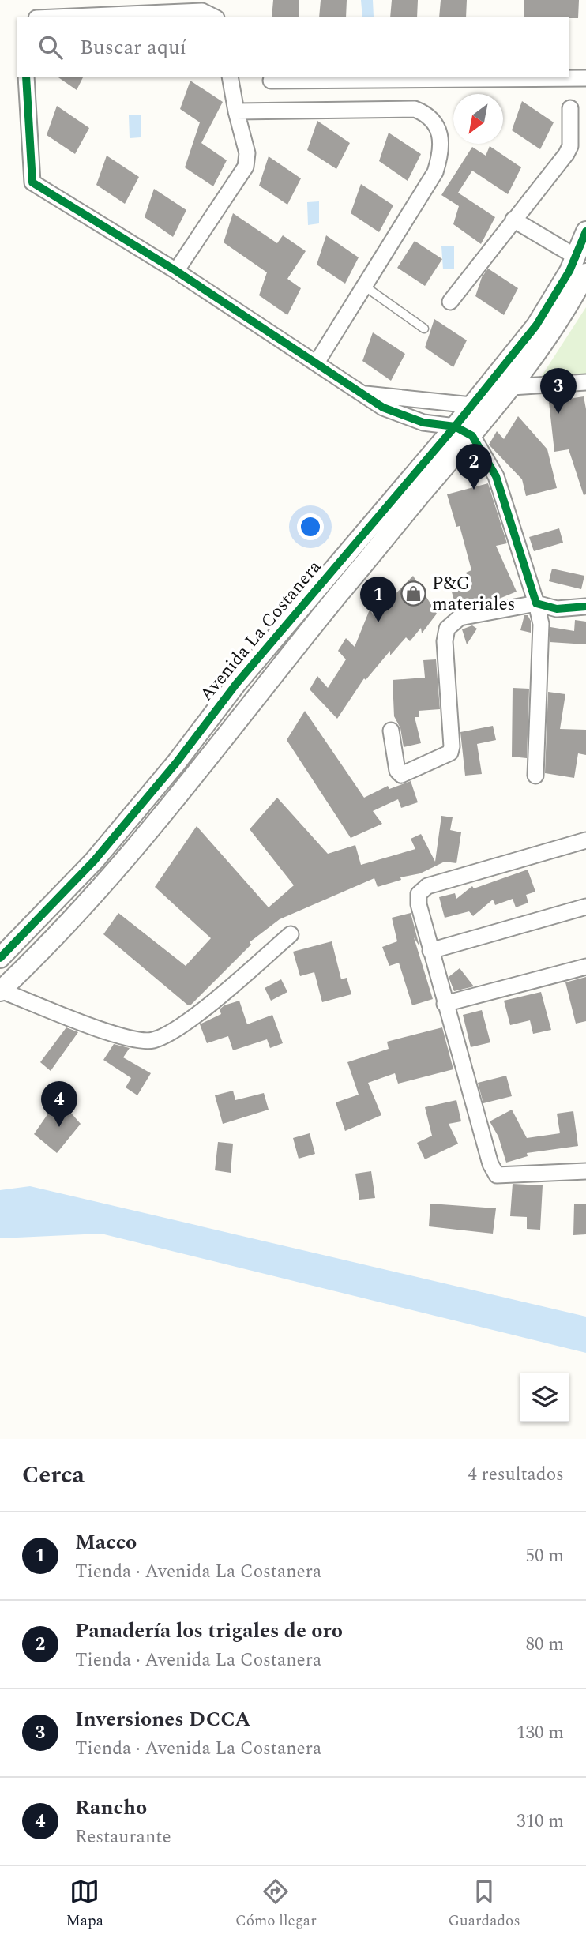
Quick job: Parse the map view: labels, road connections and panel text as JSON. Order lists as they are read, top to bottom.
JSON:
{
  "streets": {
    "street": ["Avenida La Costanera"]
  },
  "places": {
    "shop": ["P&G materiales"]
  },
  "north": "bottom left",
  "page": {
    "search": "Buscar aquí",
    "pins": [
      "3",
      "2",
      "1",
      "4"
    ],
    "heading": ["Cerca", "4 resultados"],
    "list": [
      {
        "mark": "1",
        "name": "Macco",
        "note": "Tienda · Avenida La Costanera",
        "value": "50 m"
      },
      {
        "mark": "2",
        "name": "Panadería los trigales de oro",
        "note": "Tienda · Avenida La Costanera",
        "value": "80 m"
      },
      {
        "mark": "3",
        "name": "Inversiones DCCA",
        "note": "Tienda · Avenida La Costanera",
        "value": "130 m"
      },
      {
        "mark": "4",
        "name": "Rancho",
        "note": "Restaurante",
        "value": "310 m"
      }
    ],
    "nav": ["Mapa", "Cómo llegar", "Guardados"]
  }
}
